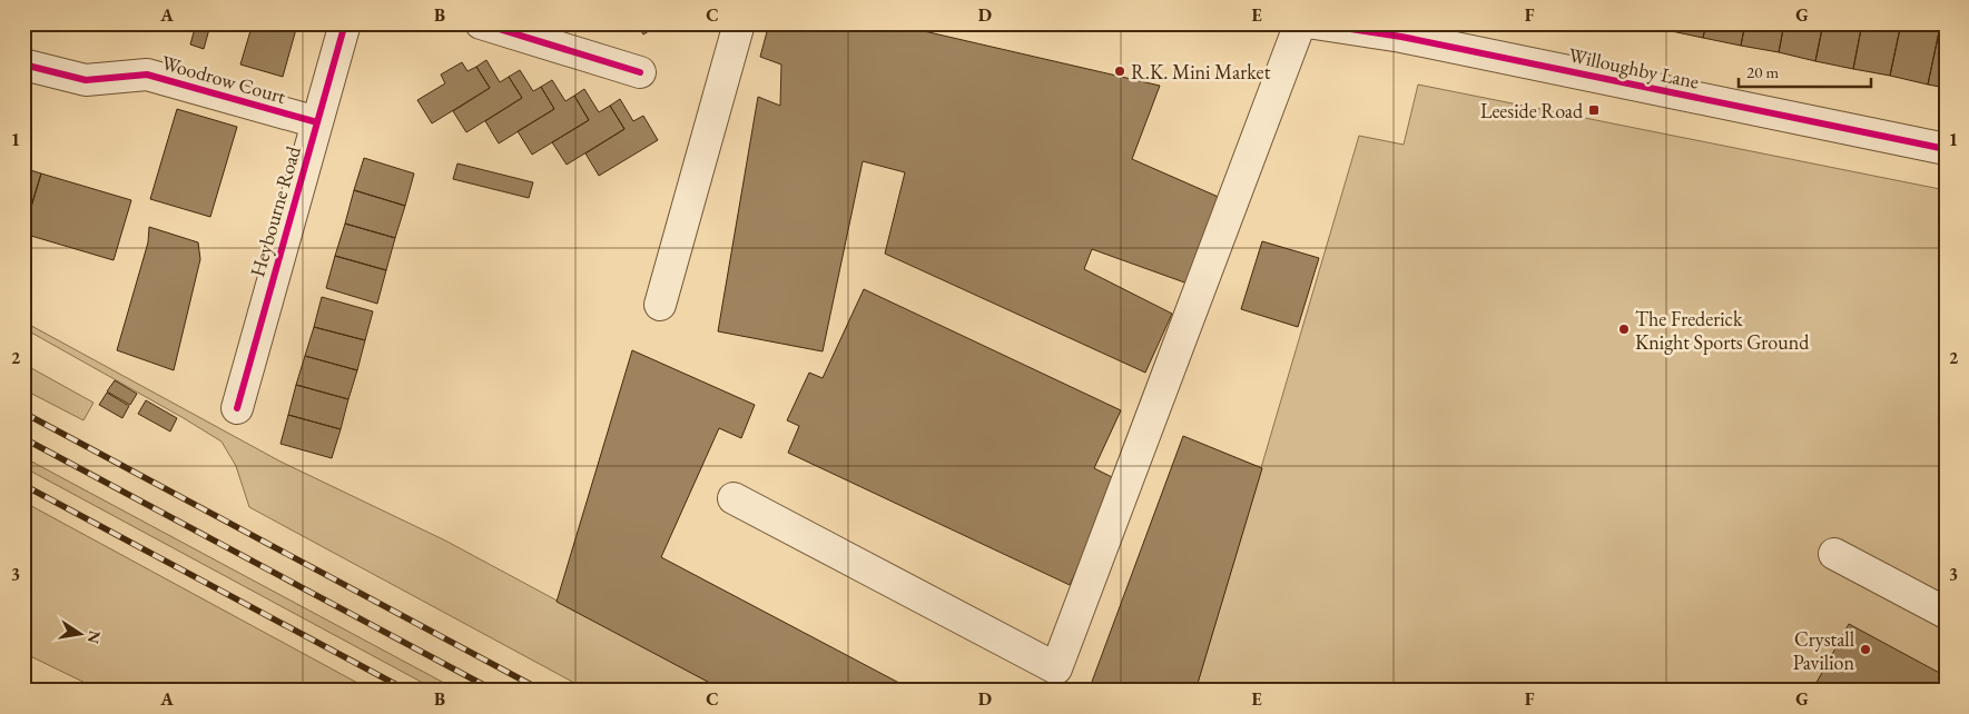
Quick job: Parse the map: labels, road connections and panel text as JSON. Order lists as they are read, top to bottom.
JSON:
{
  "streets": {
    "street": ["Willoughby Lane", "Woodrow Court", "Heybourne Road"]
  },
  "crossings": [
    ["Woodrow Court", "Heybourne Road"]
  ],
  "places": {
    "other": ["R.K. Mini Market", "The Frederick Knight Sports Ground", "Crystall Pavilion"],
    "transit": ["Leeside Road"]
  },
  "scale_bar": "20 m",
  "north": "right",
  "grid": {
    "columns": [
      "A",
      "B",
      "C",
      "D",
      "E",
      "F",
      "G"
    ],
    "rows": ["1", "2", "3"]
  }
}
